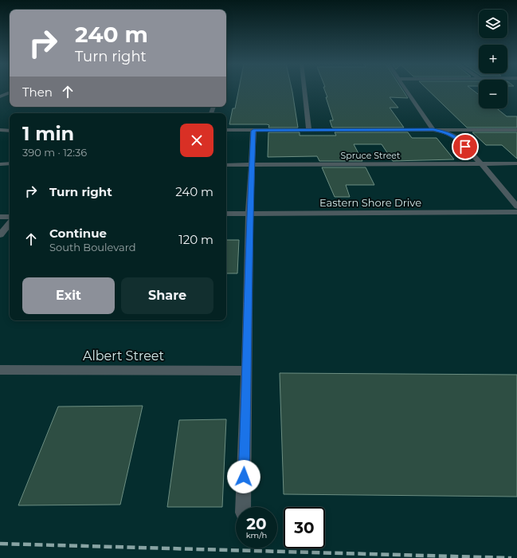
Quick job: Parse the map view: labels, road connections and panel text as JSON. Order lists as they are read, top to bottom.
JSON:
{
  "streets": {
    "street": ["Spruce Street", "Eastern Shore Drive", "Albert Street"]
  },
  "page": {
    "map_buttons": ["+", "−"],
    "turn": ["240 m", "Turn right"],
    "then": "Then",
    "heading": ["1 min", "390 m · 12:36"],
    "list": [
      {
        "name": "Turn right",
        "value": "240 m"
      },
      {
        "name": "Continue",
        "note": "South Boulevard",
        "value": "120 m"
      }
    ],
    "buttons": ["Exit", "Share"],
    "speed": "20 km/h",
    "limit": "30"
  }
}
